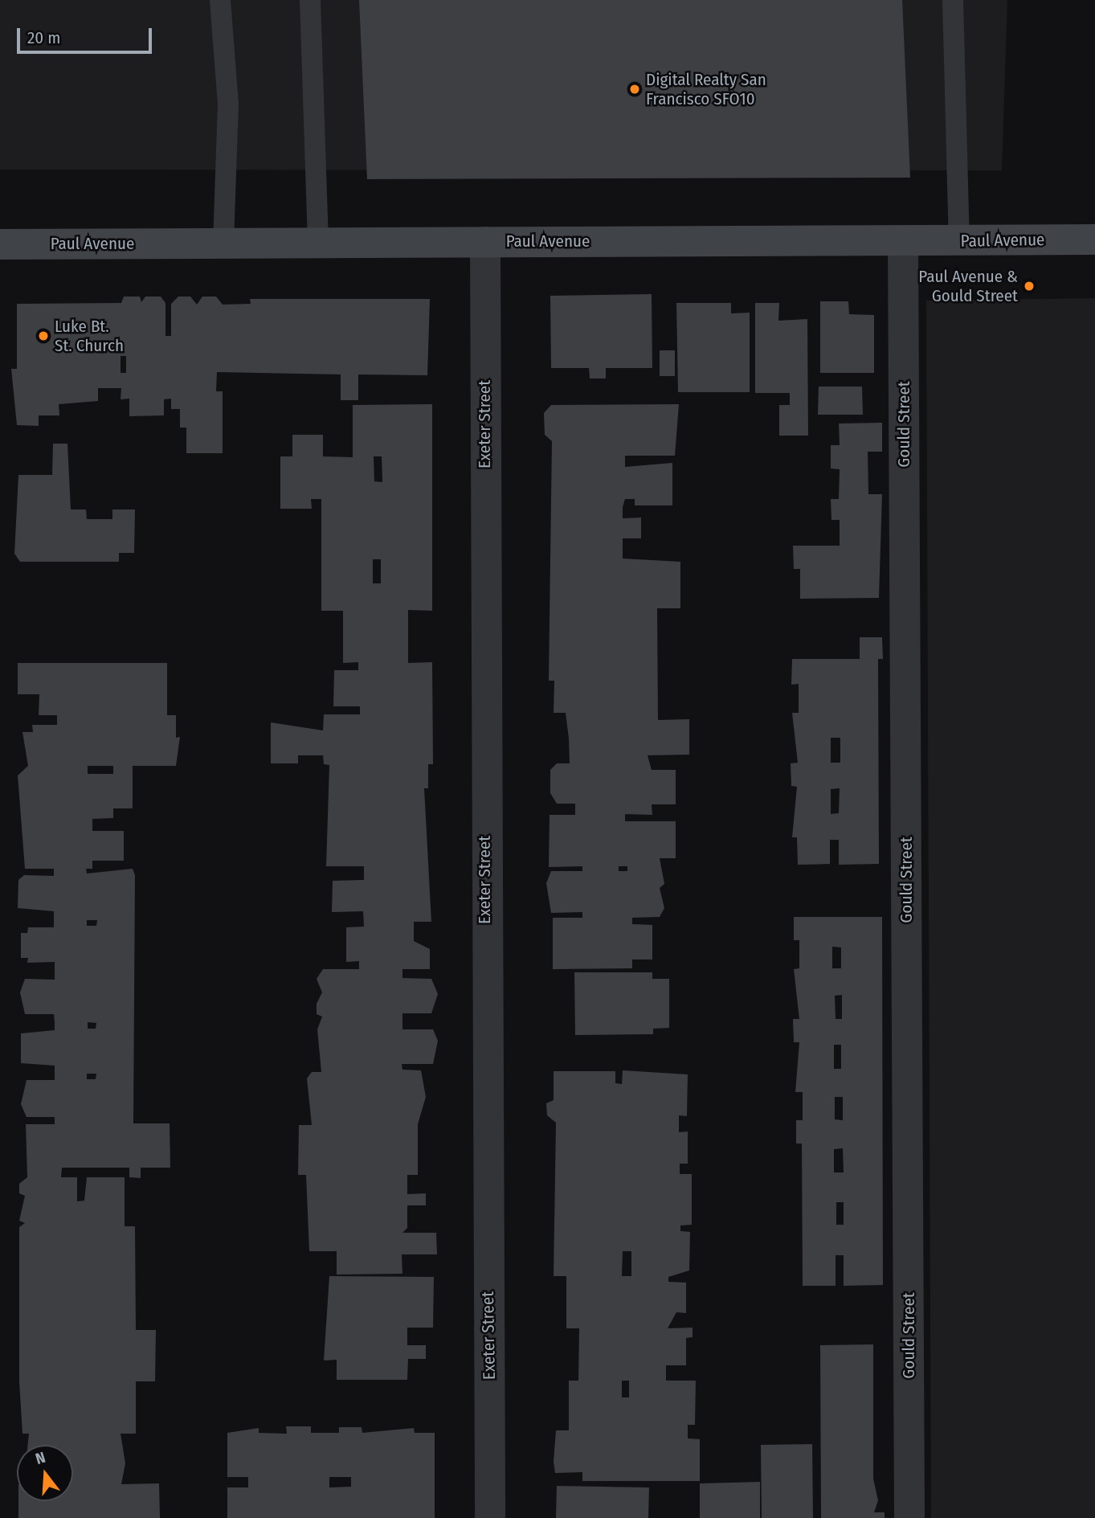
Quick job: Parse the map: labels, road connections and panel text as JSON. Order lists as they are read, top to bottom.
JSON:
{
  "streets": {
    "main road": ["Paul Avenue"],
    "street": ["Exeter Street", "Gould Street"]
  },
  "crossings": [
    ["Paul Avenue", "Exeter Street"],
    ["Paul Avenue", "Gould Street"]
  ],
  "places": ["Digital Realty San Francisco SFO10", "Paul Avenue & Gould Street", "Luke Bt. St. Church"],
  "scale_bar": "20 m",
  "north": "top"
}
